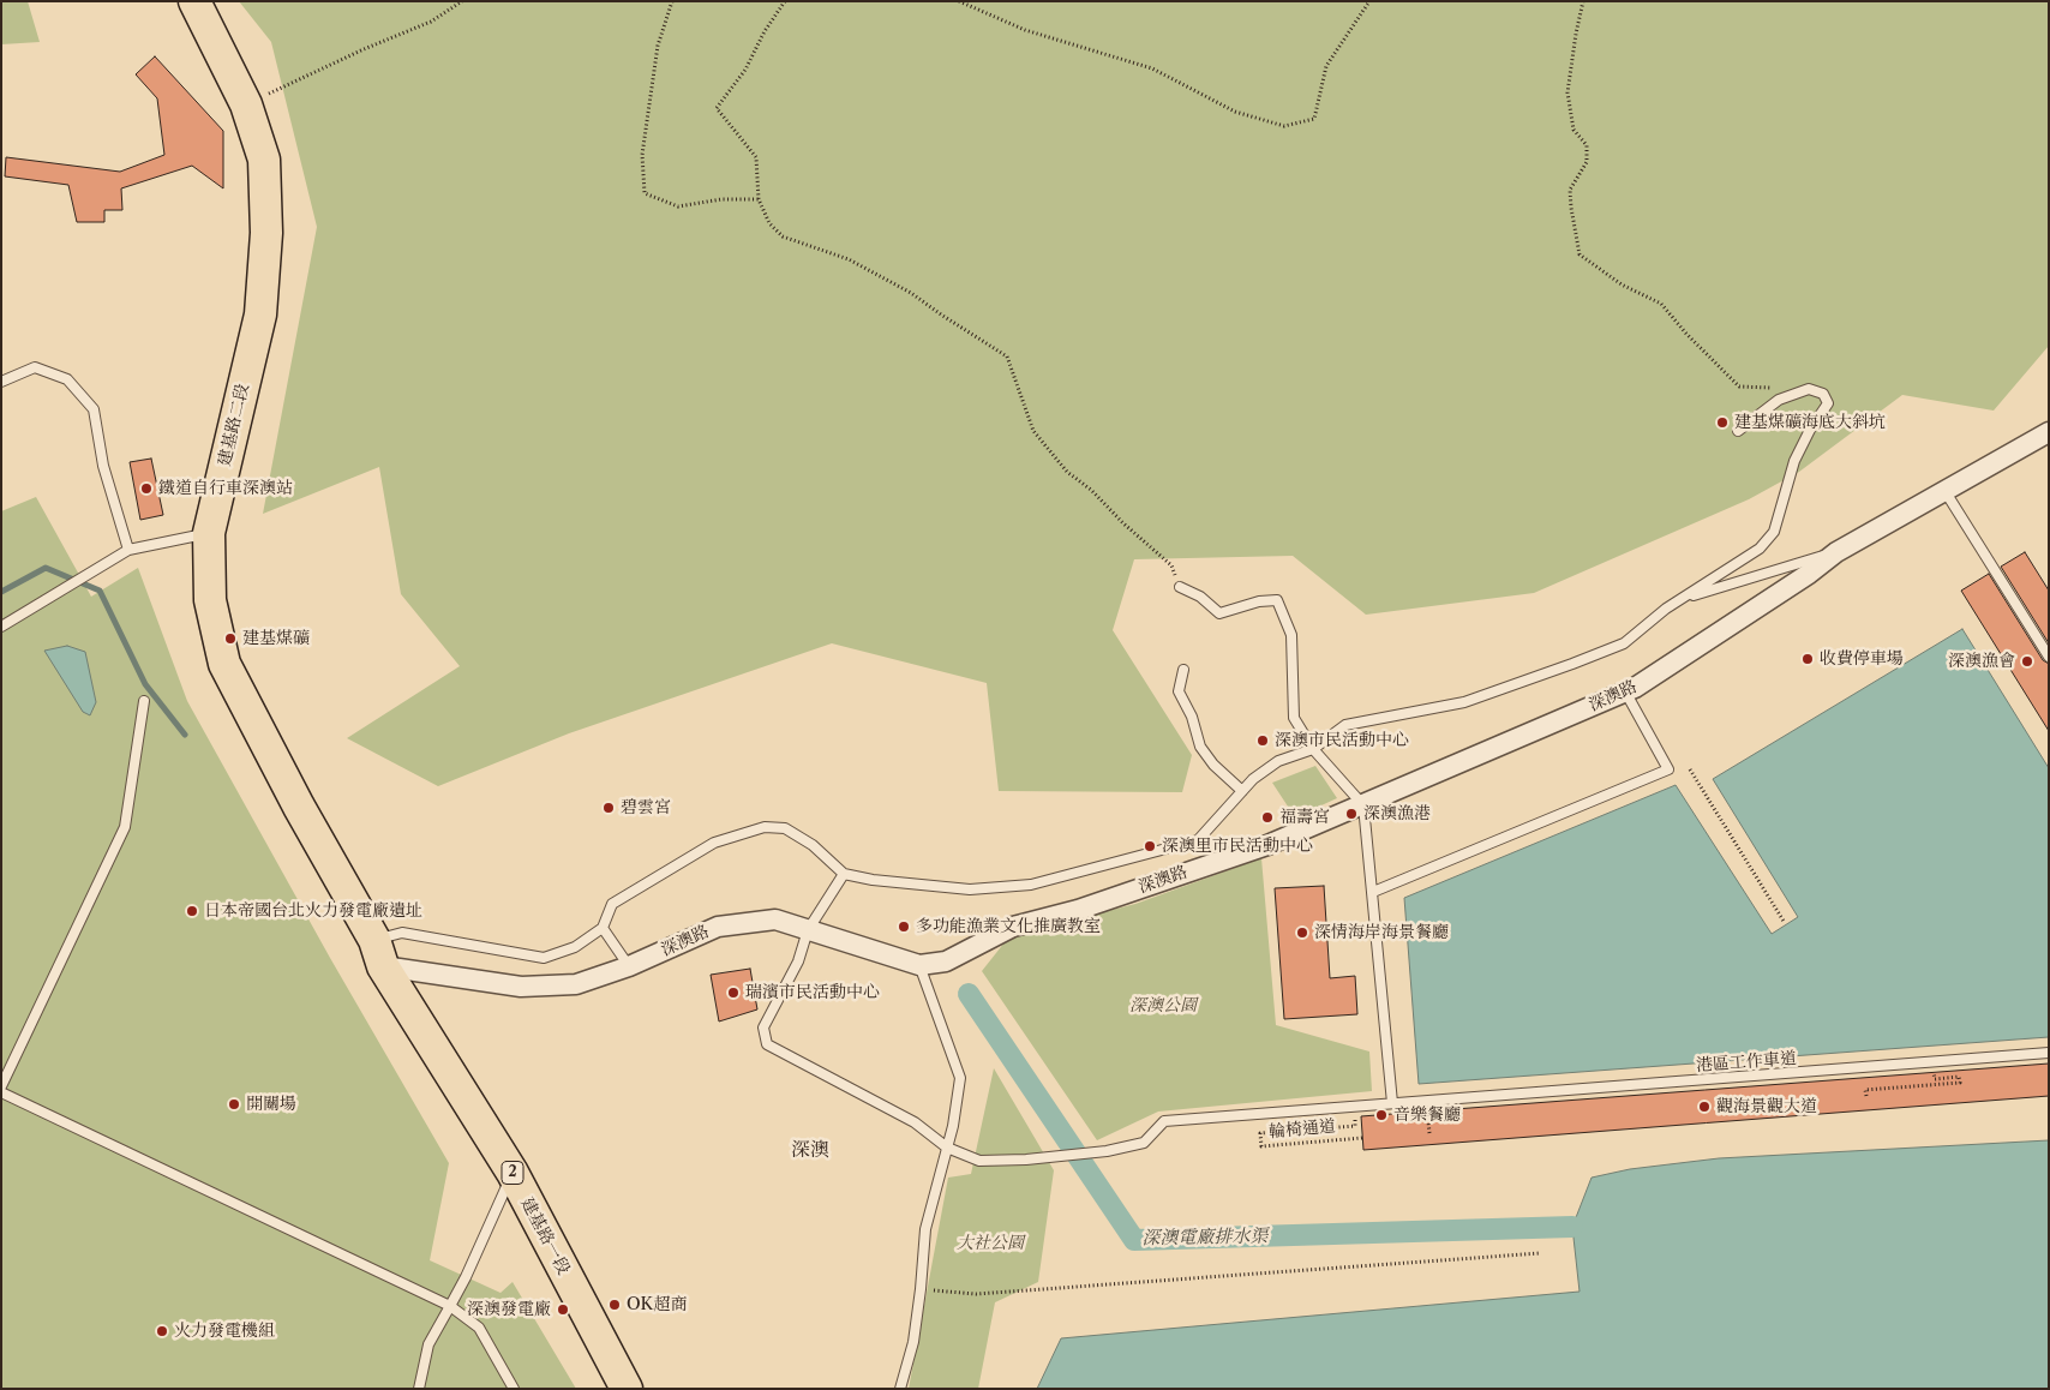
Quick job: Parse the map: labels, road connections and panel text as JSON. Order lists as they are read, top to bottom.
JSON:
{
  "streets": {
    "main road": ["建基路二段", "2", "建基路一段"],
    "street": ["深澳路"],
    "lane": ["港區工作車道"],
    "path": ["輪椅通道"]
  },
  "crossings": [
    ["建基路二段", "深澳路"],
    ["建基路二段", "建基路一段"],
    ["深澳路", "港區工作車道"],
    ["深澳路", "建基路一段"],
    ["港區工作車道", "輪椅通道"]
  ],
  "districts": ["深澳"],
  "water": ["深澳電廠排水渠"],
  "parks": ["深澳公園", "大社公園"],
  "places": [
    "建基煤礦海底大斜坑",
    "鐵道自行車深澳站",
    "建基煤礦",
    "收費停車場",
    "深澳漁會",
    "深澳市民活動中心",
    "碧雲宮",
    "深澳漁港",
    "福壽宮",
    "深澳里市民活動中心",
    "日本帝國台北火力發電廠遺址",
    "多功能漁業文化推廣教室",
    "深情海岸海景餐廳",
    "瑞濱市民活動中心",
    "開關場",
    "觀海景觀大道",
    "音樂餐廳",
    "OK超商",
    "深澳發電廠",
    "火力發電機組"
  ]
}
